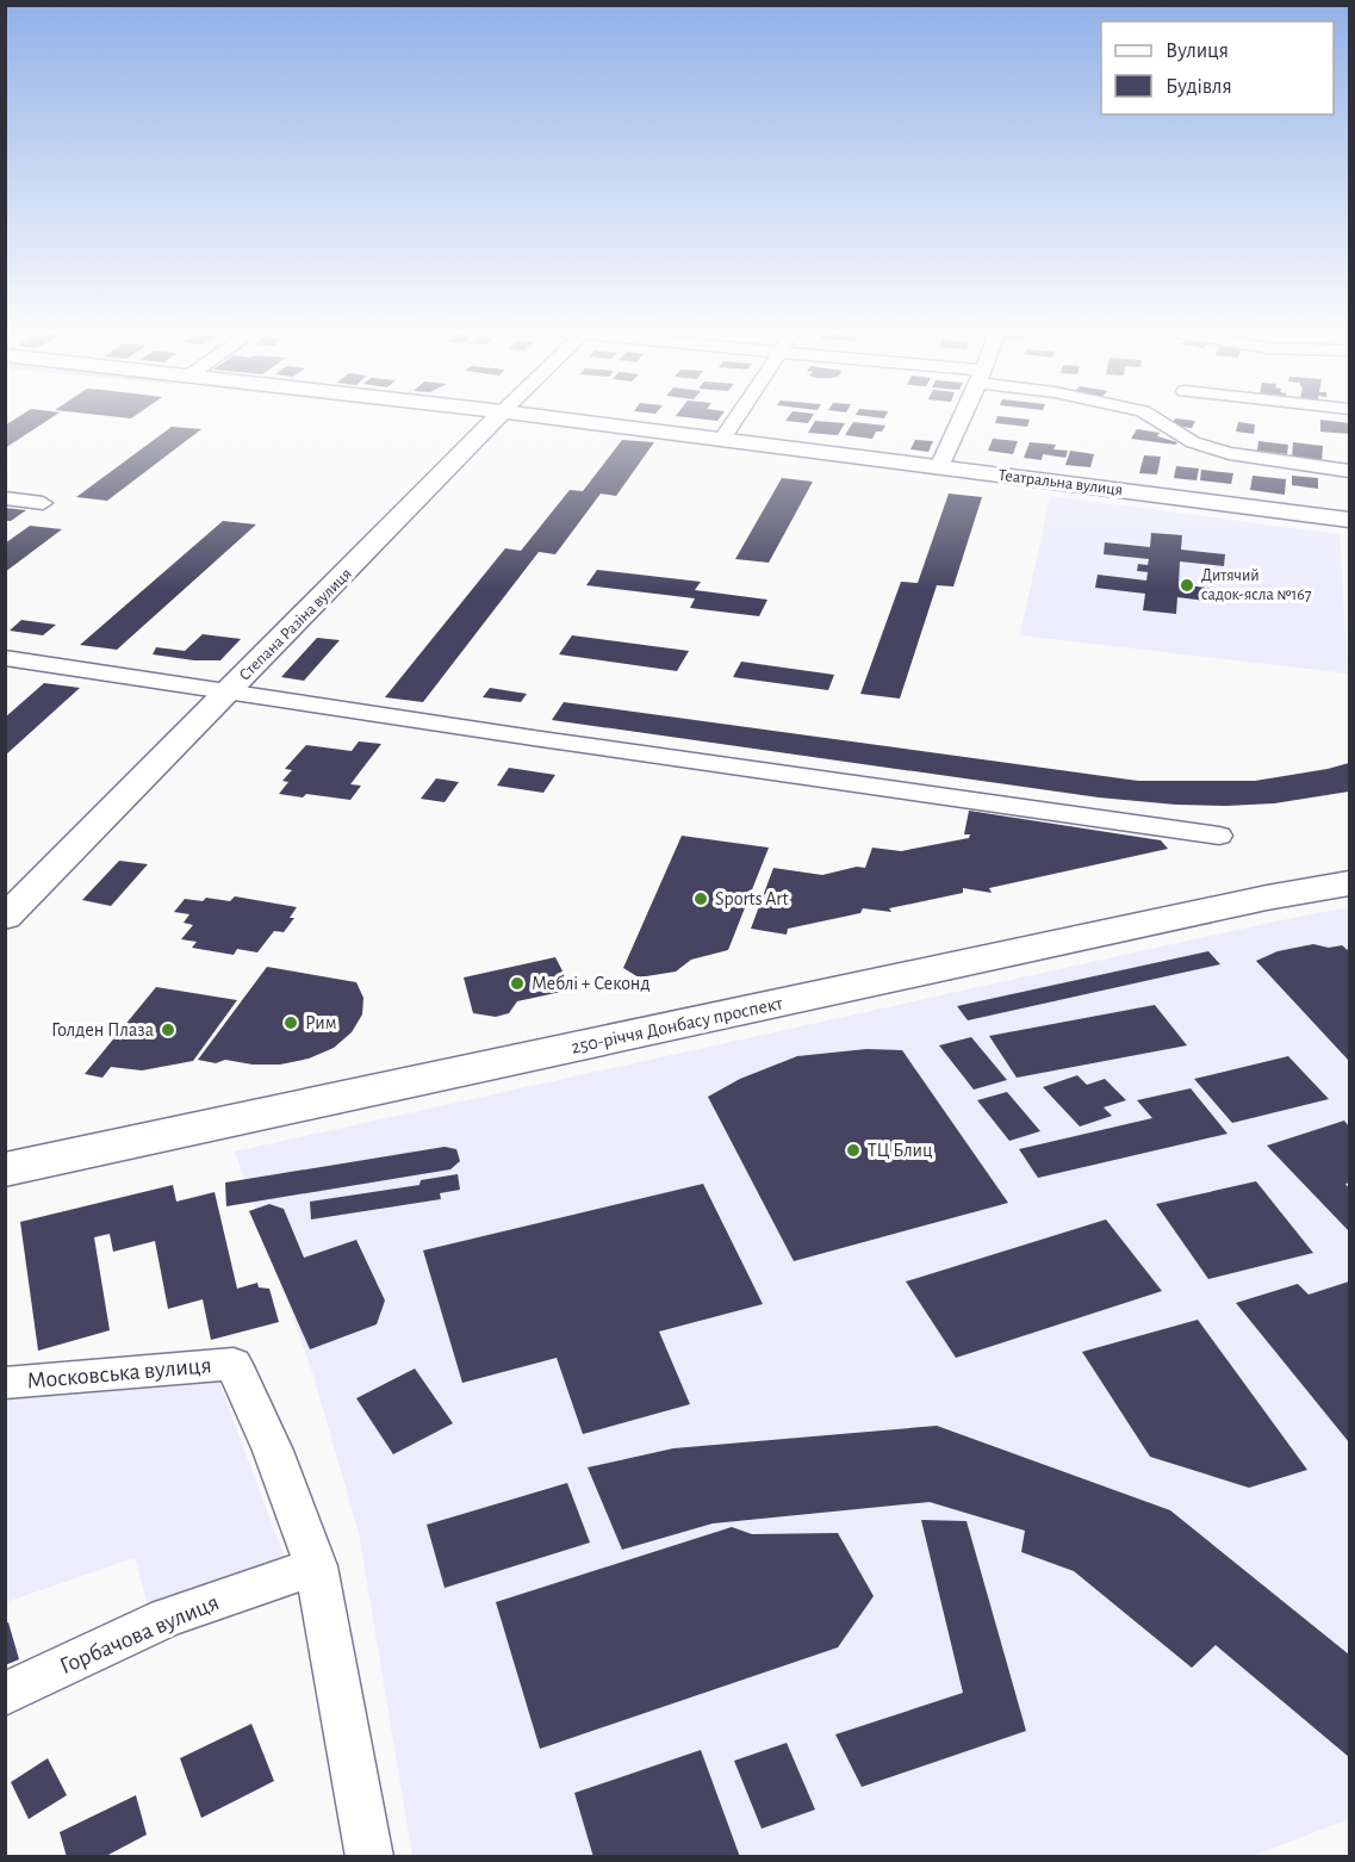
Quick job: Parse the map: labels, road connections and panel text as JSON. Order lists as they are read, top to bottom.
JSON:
{
  "streets": {
    "main road": ["250-річчя Донбасу проспект"],
    "street": [
      "Театральна вулиця",
      "Степана Разіна вулиця",
      "Московська вулиця",
      "Горбачова вулиця"
    ]
  },
  "crossings": [
    ["Московська вулиця", "Горбачова вулиця"]
  ],
  "places": [
    "Дитячий садок-ясла №167",
    "Sports Art",
    "Меблі + Секонд",
    "Рим",
    "Голден Плаза",
    "ТЦ Блиц"
  ],
  "legend": ["Вулиця", "Будівля"]
}
